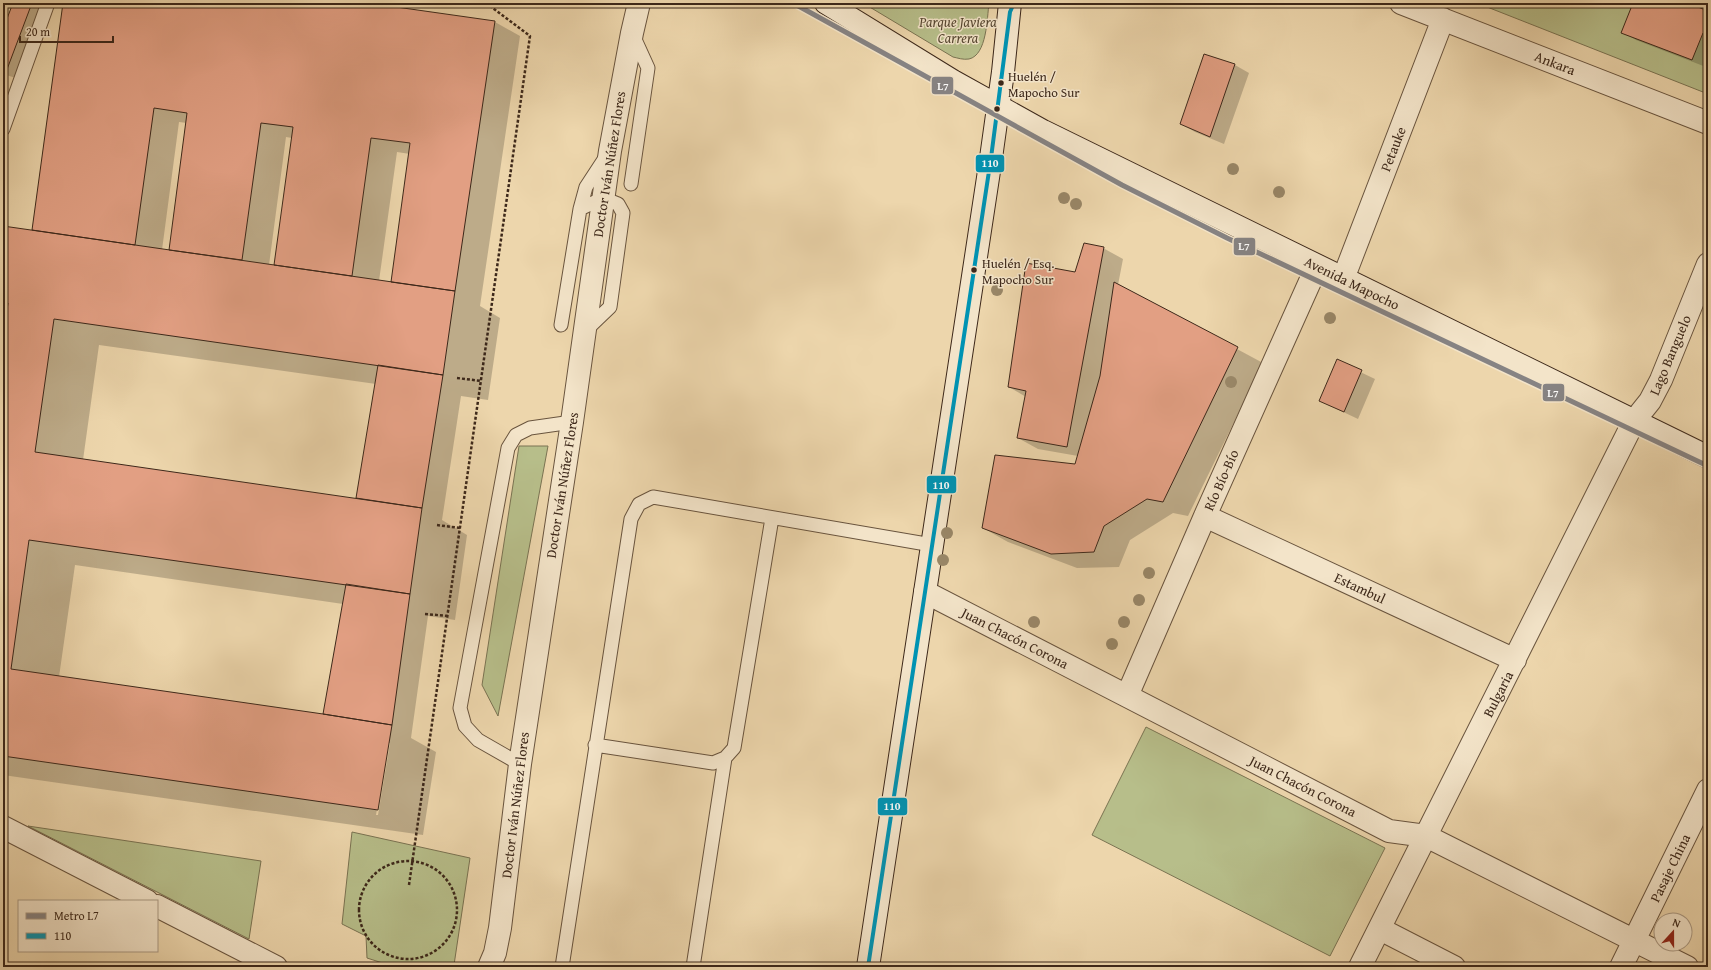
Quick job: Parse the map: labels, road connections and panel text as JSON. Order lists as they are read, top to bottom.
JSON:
{
  "streets": {
    "street": [
      "Ankara",
      "Petauke",
      "Doctor Iván Núñez Flores",
      "Avenida Mapocho",
      "Lago Banguelo",
      "Río Bío-Bío",
      "Estambul",
      "Juan Chacón Corona",
      "Bulgaria",
      "Pasaje China"
    ]
  },
  "crossings": [
    ["Ankara", "Petauke"],
    ["Petauke", "Avenida Mapocho"],
    ["Avenida Mapocho", "Lago Banguelo"],
    ["Avenida Mapocho", "Río Bío-Bío"],
    ["Avenida Mapocho", "Bulgaria"],
    ["Lago Banguelo", "Bulgaria"],
    ["Río Bío-Bío", "Estambul"],
    ["Río Bío-Bío", "Juan Chacón Corona"],
    ["Estambul", "Bulgaria"],
    ["Juan Chacón Corona", "Bulgaria"],
    ["Juan Chacón Corona", "Pasaje China"]
  ],
  "parks": ["Parque Javiera Carrera"],
  "places": ["Huelén / Mapocho Sur", "Huelén / Esq. Mapocho Sur"],
  "lines": ["metro line L7", "transit line 110"],
  "legend": ["Metro L7", "110"],
  "scale_bar": "20 m",
  "north": "top"
}
